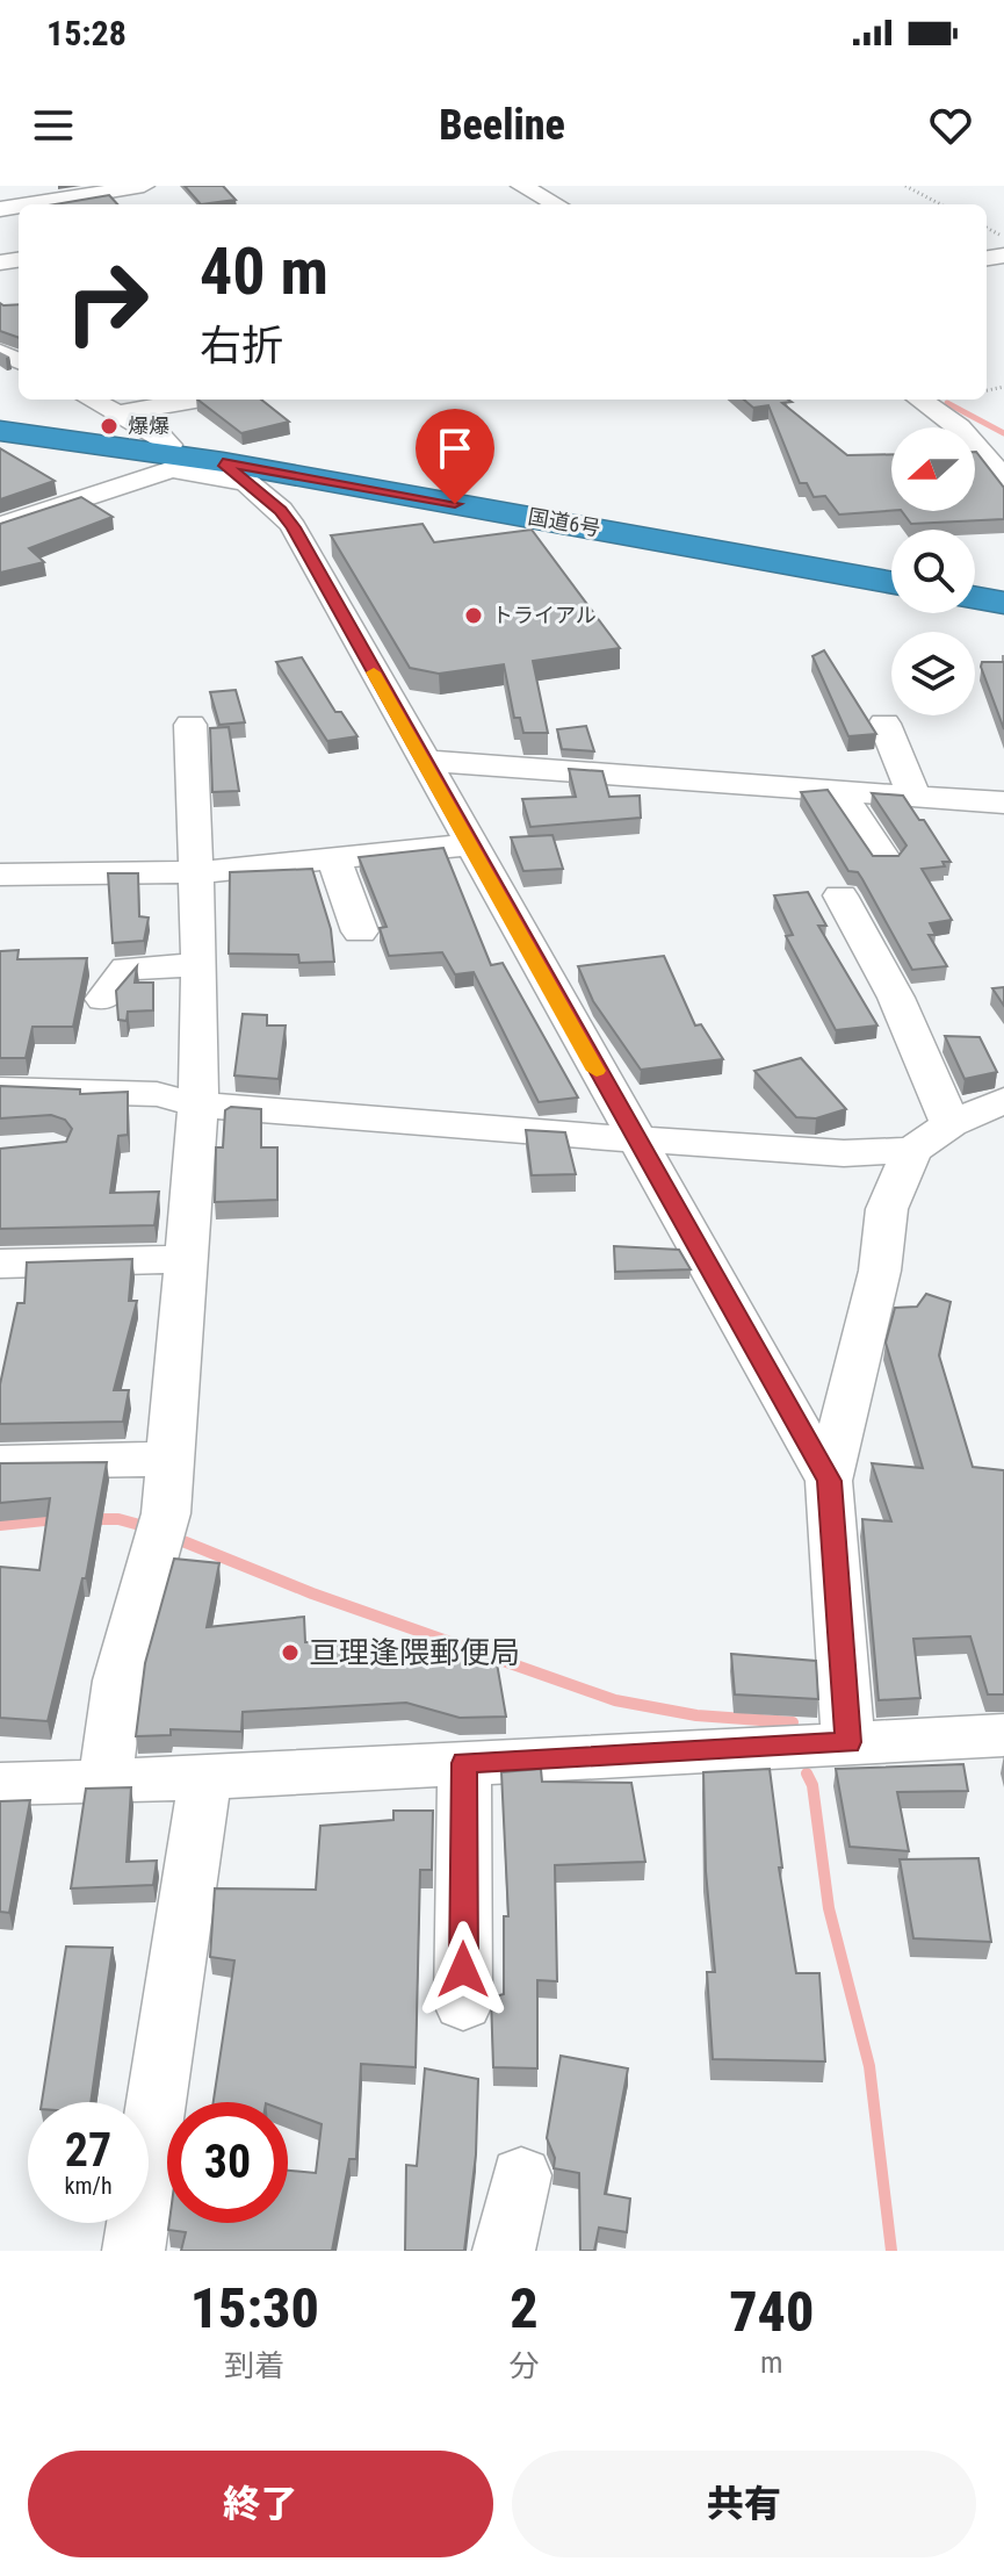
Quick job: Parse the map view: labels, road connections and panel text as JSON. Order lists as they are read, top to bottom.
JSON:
{
  "streets": {
    "highway": ["国道6号"]
  },
  "places": ["爆爆", "トライアル", "亘理逢隈郵便局"],
  "north": "left",
  "page": {
    "status": "15:28",
    "header": "Beeline",
    "turn": ["40 m", "右折"],
    "speed": "27 km/h",
    "limit": "30",
    "eta": [
      "15:30",
      "到着",
      "2",
      "分",
      "740",
      "m"
    ],
    "buttons": ["終了", "共有"]
  }
}
